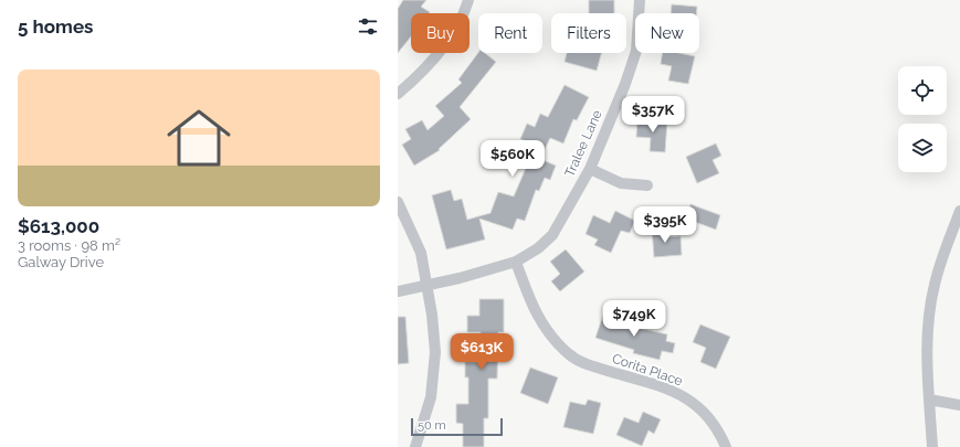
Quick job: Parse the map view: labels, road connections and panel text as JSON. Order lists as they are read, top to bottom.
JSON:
{
  "streets": {
    "street": ["Tralee Lane", "Corita Place"]
  },
  "crossings": [
    ["Tralee Lane", "Corita Place"]
  ],
  "scale_bar": "50 m",
  "page": {
    "heading": "5 homes",
    "chip": [
      "Buy",
      "Rent",
      "Filters",
      "New"
    ],
    "list": [
      {
        "name": "$613,000",
        "note": "3 rooms · 98 m² · Galway Drive"
      }
    ],
    "price": [
      "$357K",
      "$560K",
      "$395K",
      "$749K",
      "$613K"
    ],
    "scale": "50 m"
  }
}
